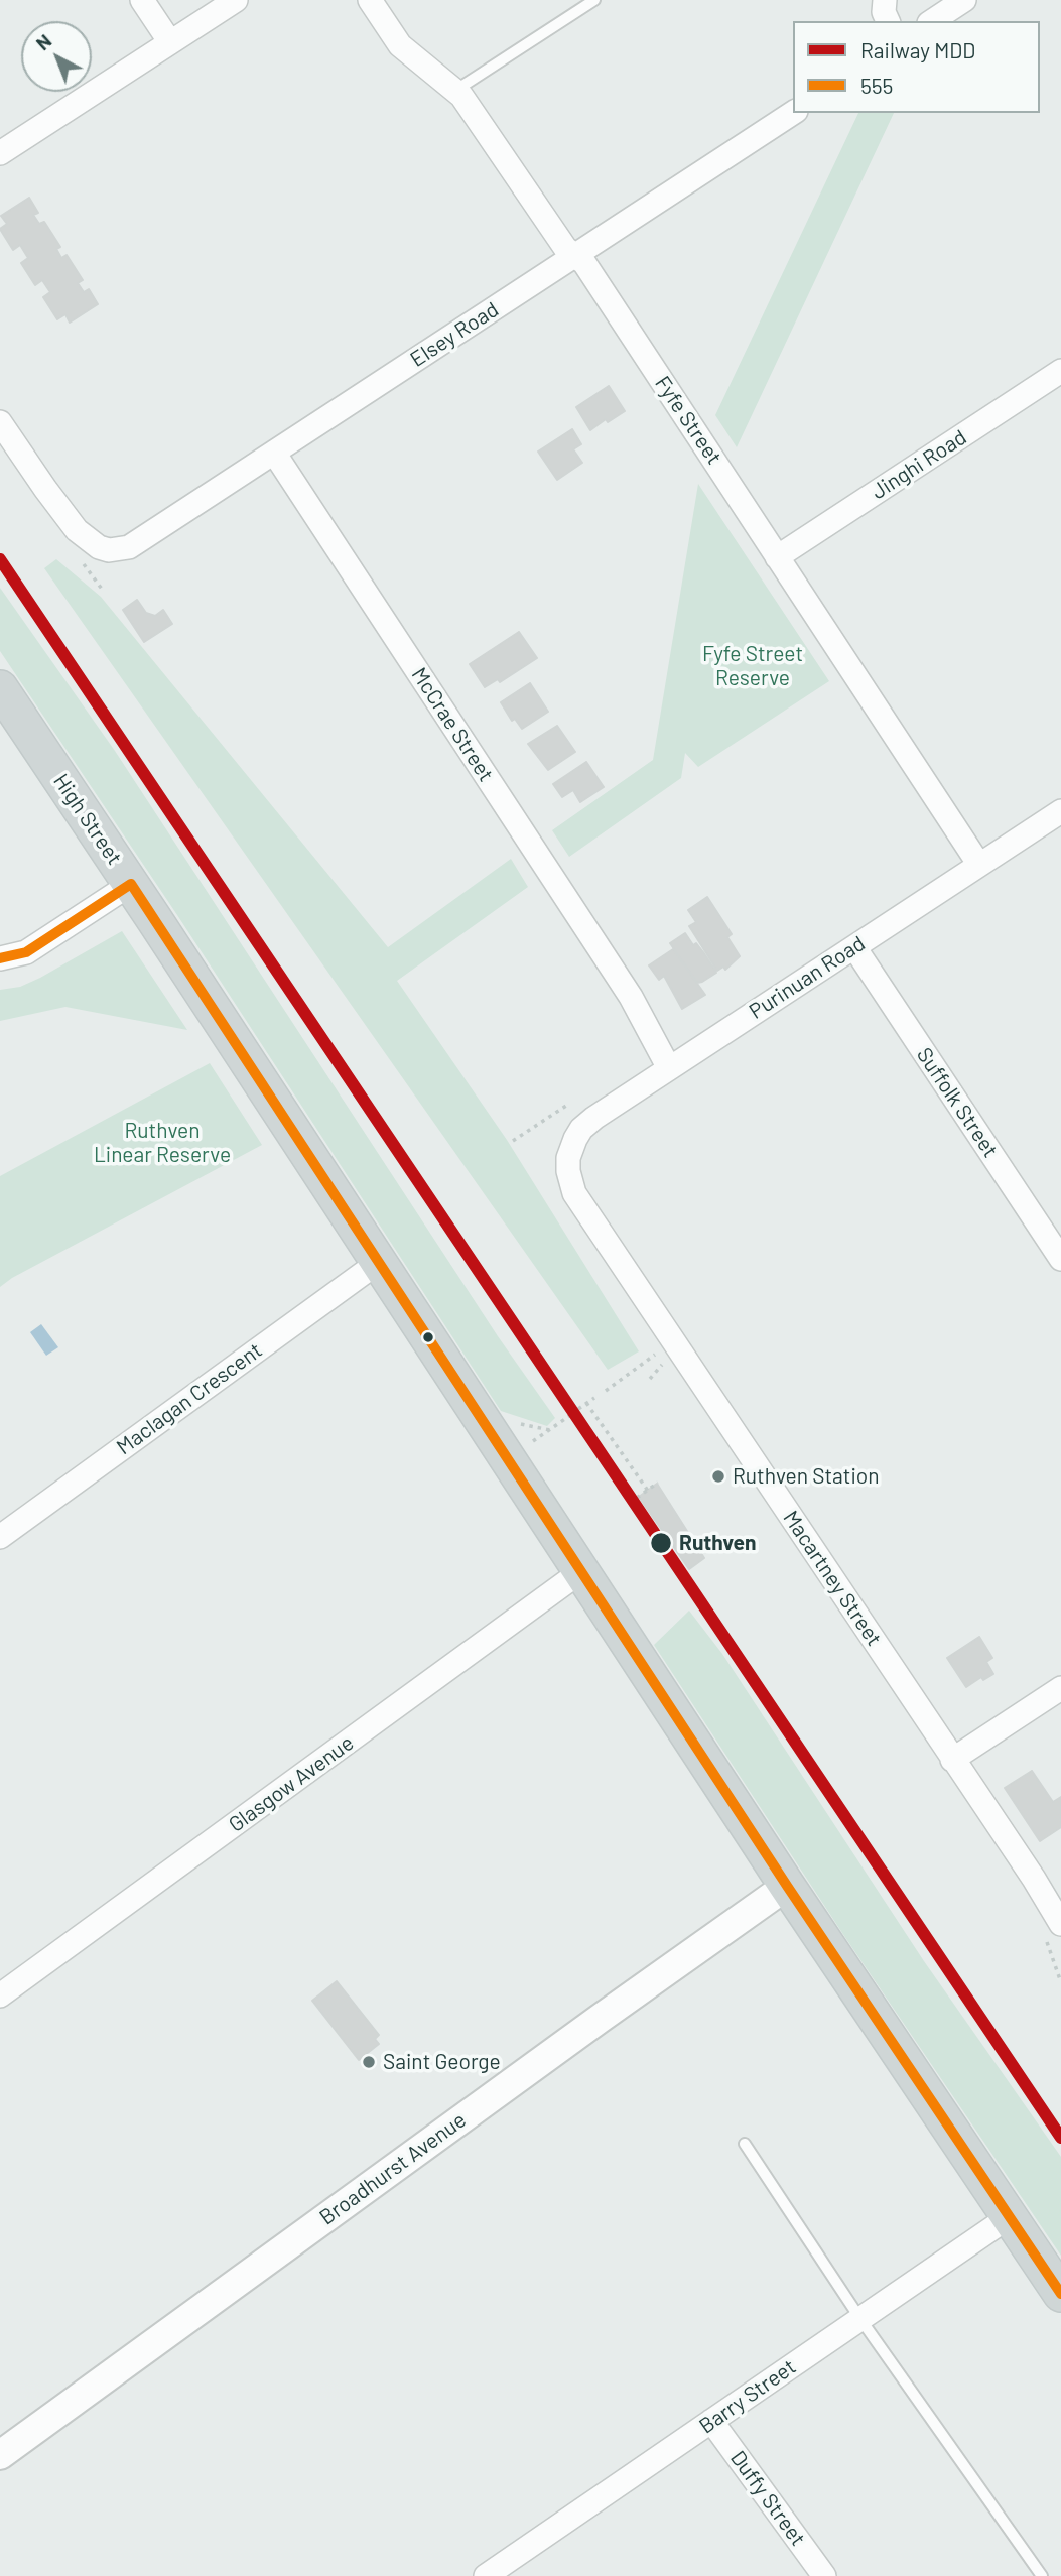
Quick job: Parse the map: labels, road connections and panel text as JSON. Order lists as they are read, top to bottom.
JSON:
{
  "streets": {
    "main road": ["High Street"],
    "street": [
      "Elsey Road",
      "Fyfe Street",
      "Jinghi Road",
      "McCrae Street",
      "Purinuan Road",
      "Suffolk Street",
      "Maclagan Crescent",
      "Macartney Street",
      "Glasgow Avenue",
      "Broadhurst Avenue",
      "Barry Street",
      "Duffy Street"
    ]
  },
  "crossings": [
    ["Elsey Road", "Fyfe Street"],
    ["Elsey Road", "McCrae Street"],
    ["Fyfe Street", "Jinghi Road"],
    ["Fyfe Street", "Purinuan Road"],
    ["McCrae Street", "Purinuan Road"],
    ["High Street", "Maclagan Crescent"],
    ["High Street", "Glasgow Avenue"],
    ["High Street", "Broadhurst Avenue"],
    ["High Street", "Barry Street"],
    ["Purinuan Road", "Suffolk Street"],
    ["Purinuan Road", "Macartney Street"],
    ["Barry Street", "Duffy Street"]
  ],
  "parks": ["Fyfe Street Reserve", "Ruthven Linear Reserve"],
  "places": ["Ruthven Station", "Ruthven", "Saint George"],
  "lines": ["rail line MDD", "transit line 555"],
  "legend": ["Railway MDD", "555"],
  "north": "top left"
}
